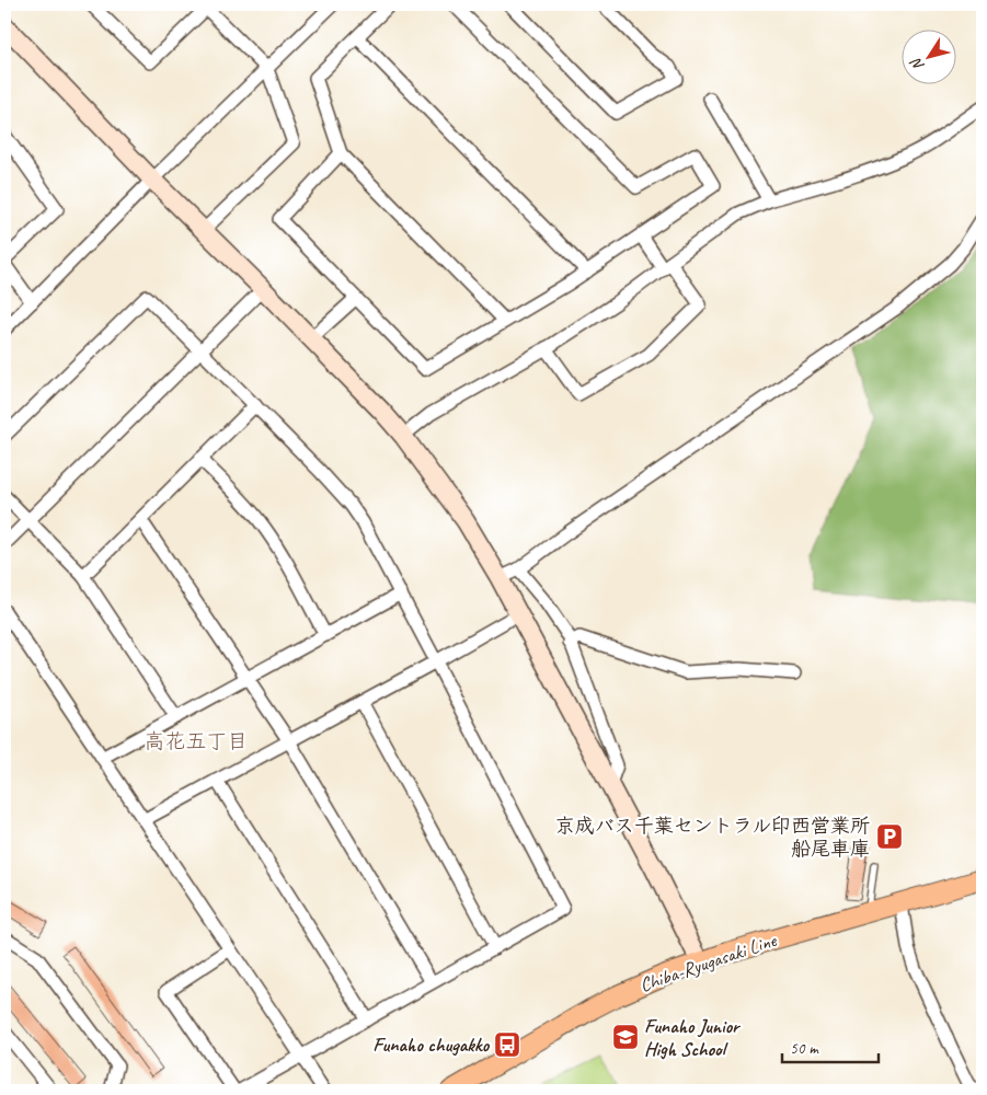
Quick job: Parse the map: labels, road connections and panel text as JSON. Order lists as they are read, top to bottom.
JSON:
{
  "streets": {
    "main road": ["Chiba-Ryugasaki Line"]
  },
  "districts": ["高花五丁目"],
  "places": {
    "parking": ["京成バス千葉セントラル印西営業所 船尾車庫"],
    "school or university": ["Funaho Junior High School"],
    "bus stop": ["Funaho chugakko"]
  },
  "scale_bar": "50 m",
  "north": "bottom left"
}
